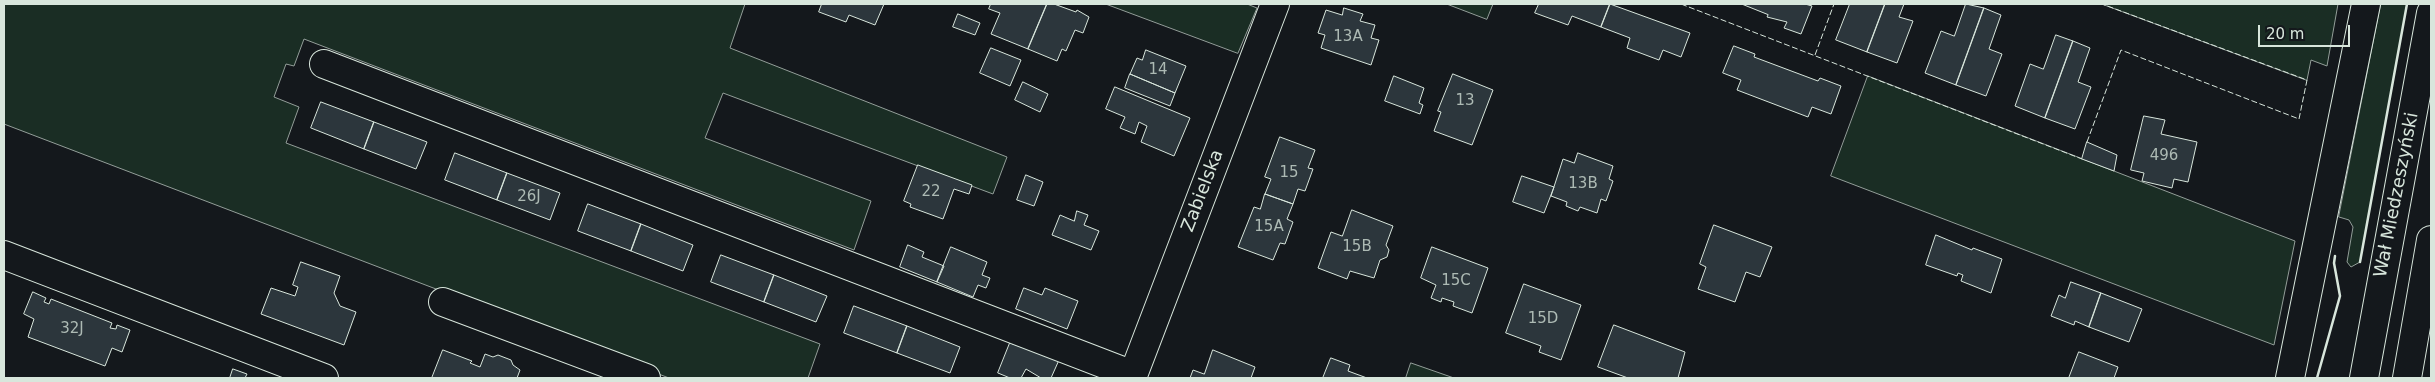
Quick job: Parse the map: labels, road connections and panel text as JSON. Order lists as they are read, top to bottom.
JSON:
{
  "streets": {
    "main road": ["Zabielska", "Wał Miedzeszyński"]
  },
  "house_numbers": [
    "13A",
    "14",
    "13",
    "496",
    "15",
    "13B",
    "22",
    "26J",
    "15A",
    "15B",
    "15C",
    "15D",
    "32J"
  ],
  "scale_bar": "20 m"
}
